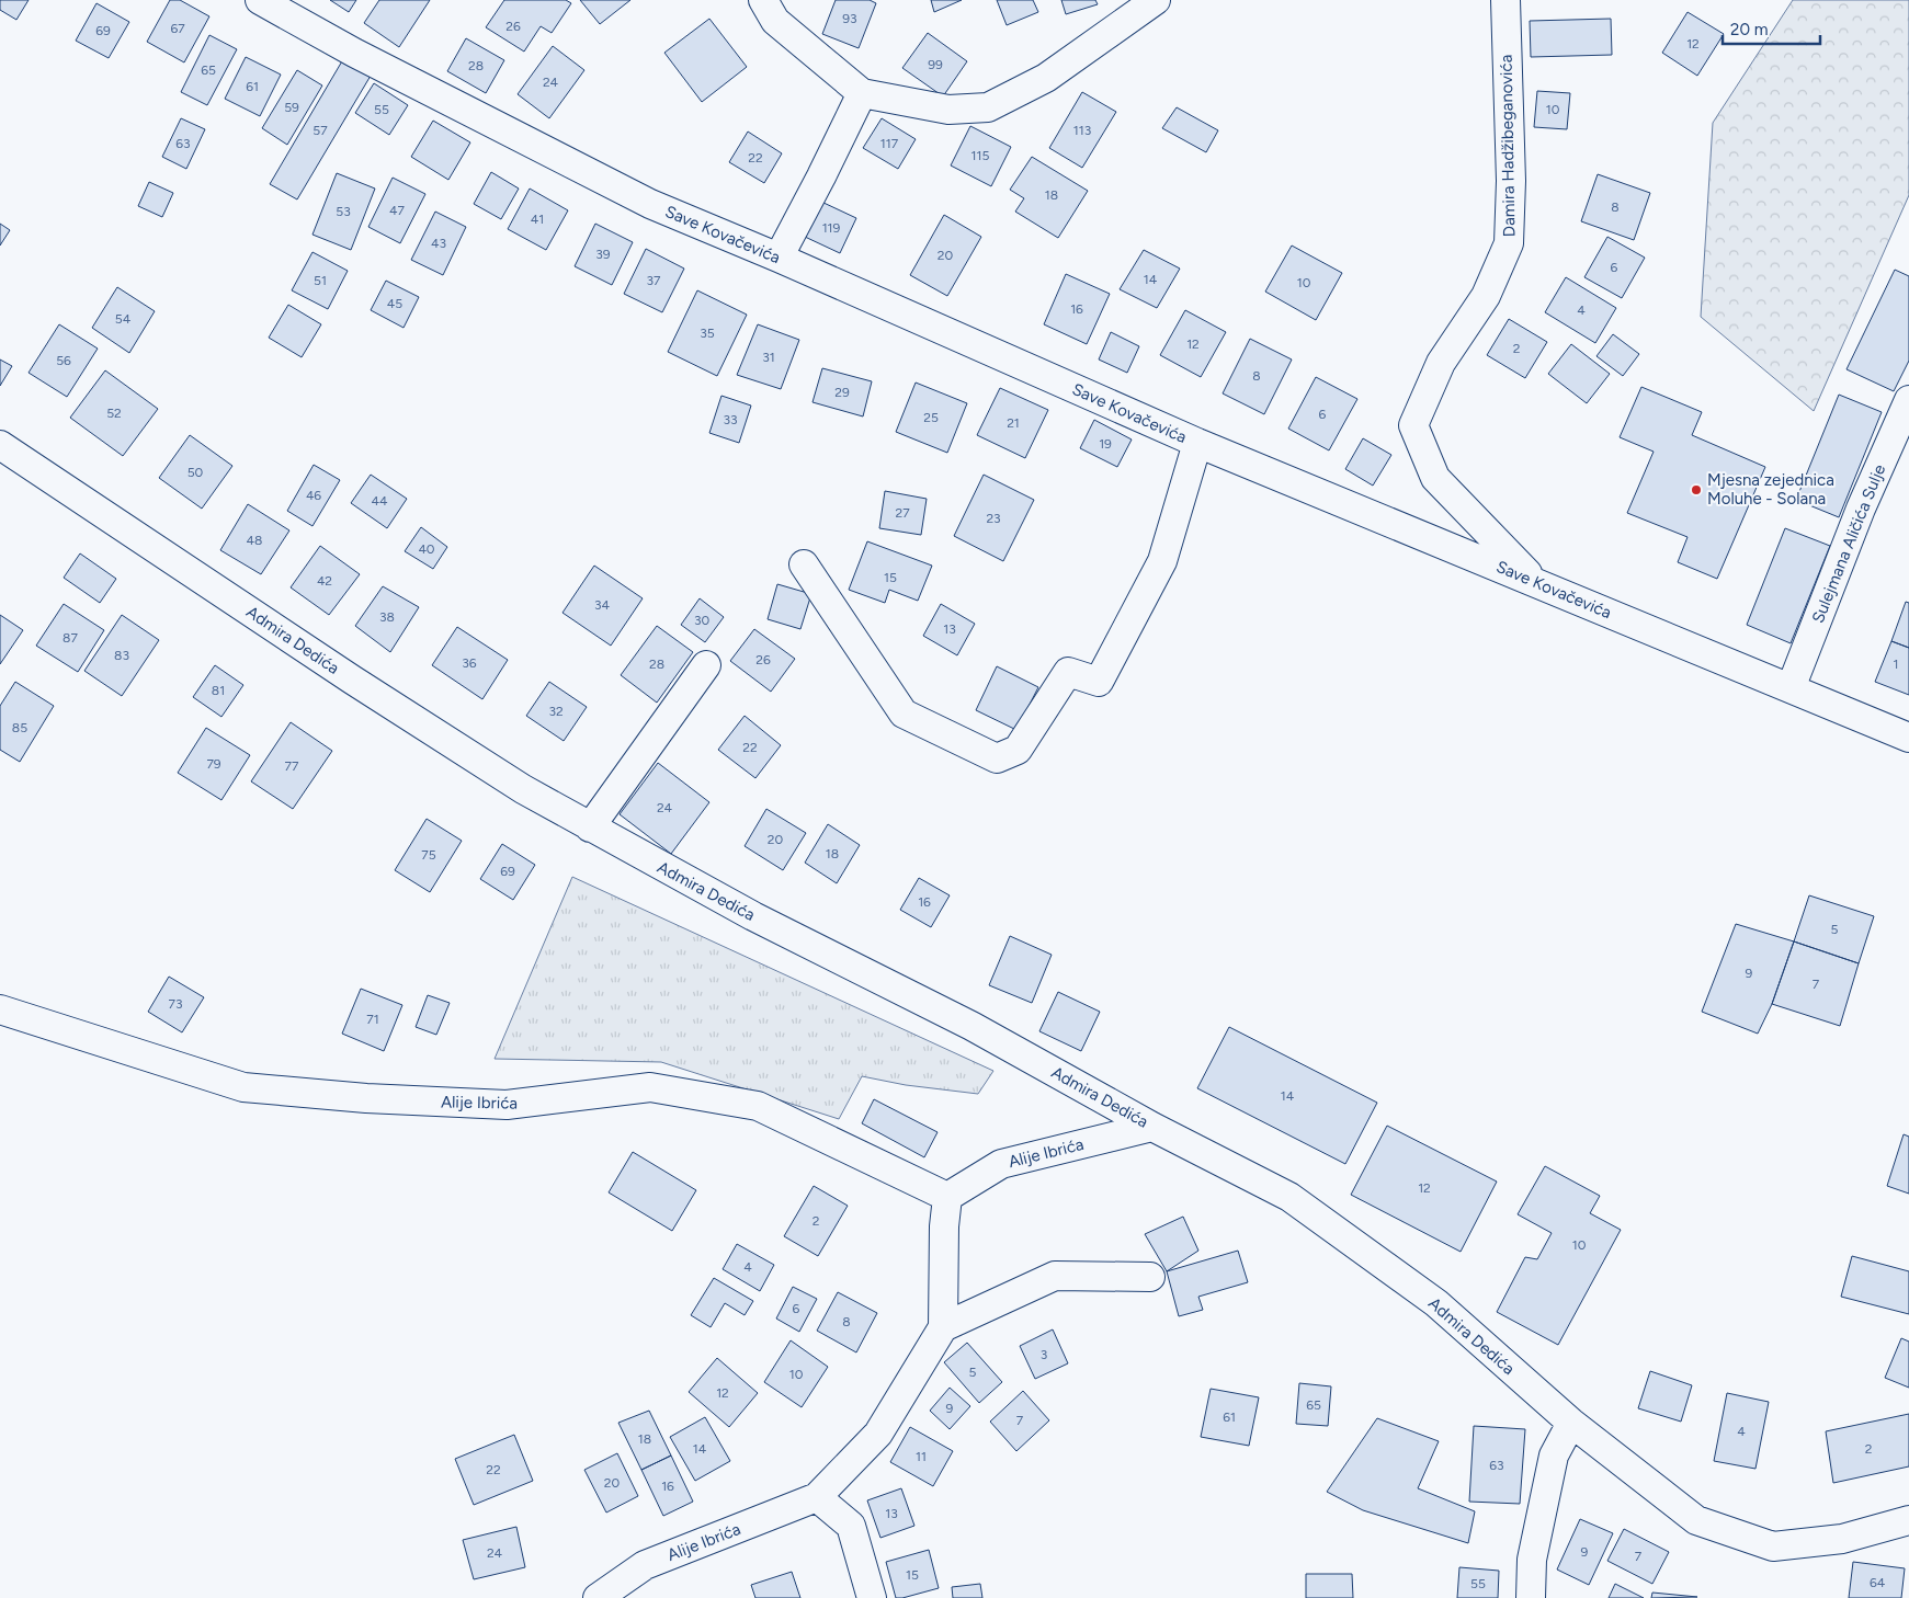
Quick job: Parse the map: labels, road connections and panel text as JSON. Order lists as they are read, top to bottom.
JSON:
{
  "streets": {
    "street": [
      "Damira Hadžibeganovića",
      "Save Kovačevića",
      "Sulejmana Aličića Sulje",
      "Admira Dedića",
      "Alije Ibrića"
    ]
  },
  "crossings": [
    ["Damira Hadžibeganovića", "Save Kovačevića"],
    ["Save Kovačevića", "Sulejmana Aličića Sulje"],
    ["Admira Dedića", "Alije Ibrića"]
  ],
  "places": ["Mjesna zejednica Moluhe - Solana"],
  "house_numbers": [
    "93",
    "26",
    "67",
    "69",
    "12",
    "99",
    "28",
    "65",
    "24",
    "61",
    "59",
    "55",
    "10",
    "57",
    "113",
    "63",
    "117",
    "115",
    "22",
    "18",
    "8",
    "47",
    "53",
    "41",
    "119",
    "43",
    "39",
    "20",
    "6",
    "14",
    "51",
    "37",
    "10",
    "45",
    "16",
    "4",
    "54",
    "35",
    "12",
    "2",
    "31",
    "56",
    "8",
    "29",
    "52",
    "6",
    "25",
    "33",
    "21",
    "19",
    "50",
    "46",
    "44",
    "27",
    "23",
    "48",
    "40",
    "15",
    "42",
    "34",
    "38",
    "30",
    "13",
    "87",
    "83",
    "26",
    "36",
    "28",
    "1",
    "81",
    "32",
    "85",
    "22",
    "79",
    "77",
    "24",
    "20",
    "18",
    "75",
    "69",
    "16",
    "5",
    "9",
    "7",
    "73",
    "71",
    "14",
    "12",
    "2",
    "10",
    "4",
    "6",
    "8",
    "3",
    "5",
    "10",
    "12",
    "65",
    "9",
    "61",
    "7",
    "4",
    "18",
    "14",
    "2",
    "11",
    "63",
    "22",
    "20",
    "16",
    "13",
    "9",
    "24",
    "7",
    "15",
    "64",
    "55"
  ],
  "scale_bar": "20 m"
}
